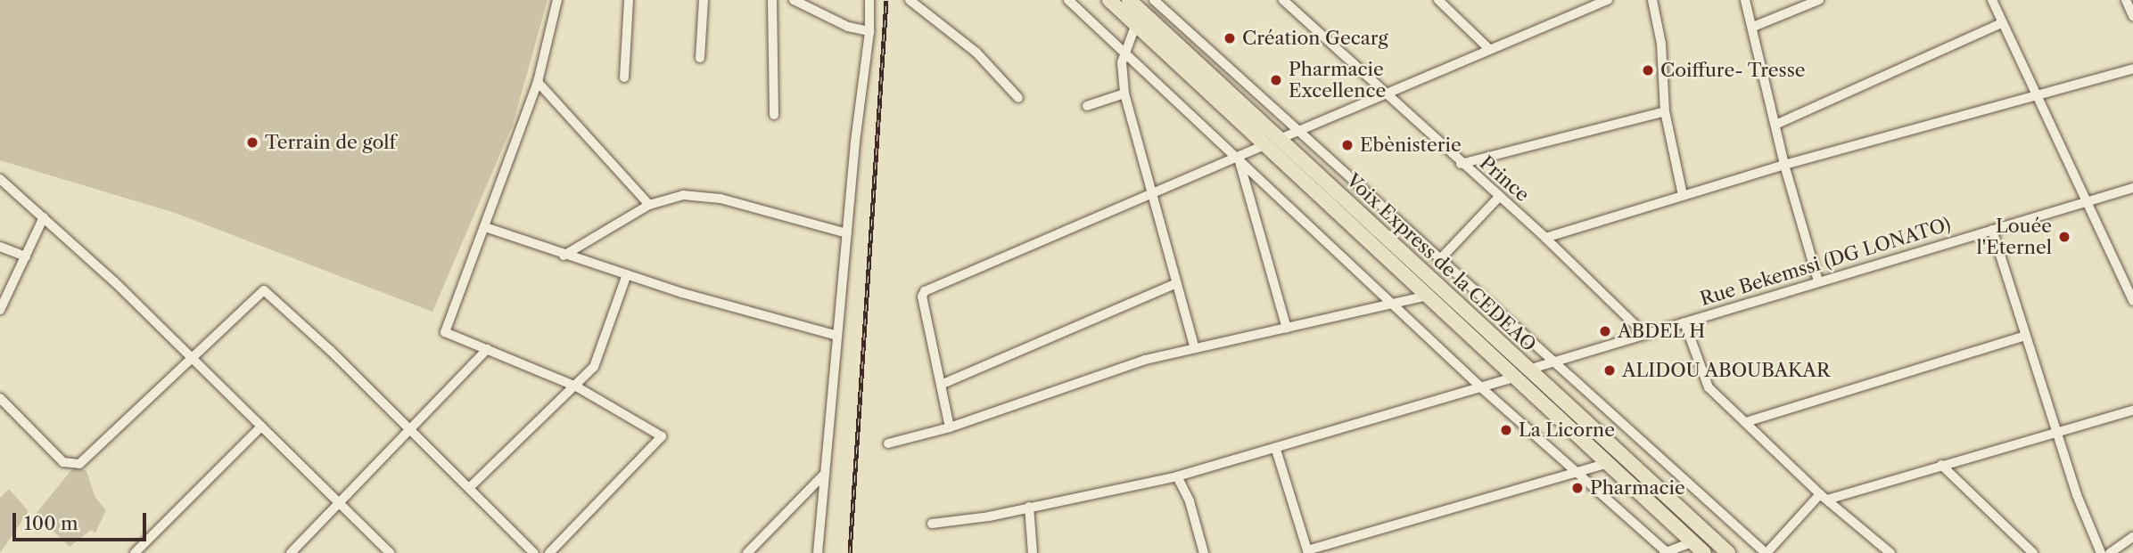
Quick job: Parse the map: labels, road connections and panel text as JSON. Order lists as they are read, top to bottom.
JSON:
{
  "streets": {
    "main road": ["Voix Express de la CEDEAO"],
    "street": ["Prince", "Rue Bekemssi (DG LONATO)"]
  },
  "crossings": [
    ["Prince", "Rue Bekemssi (DG LONATO)"],
    ["Rue Bekemssi (DG LONATO)", "Voix Express de la CEDEAO"]
  ],
  "places": [
    "Création Gecarg",
    "Coiffure- Tresse",
    "Pharmacie Excellence",
    "Terrain de golf",
    "Ebènisterie",
    "Louée l'Eternel",
    "ABDEL H",
    "ALIDOU ABOUBAKAR",
    "La Licorne",
    "Pharmacie"
  ],
  "scale_bar": "100 m"
}
